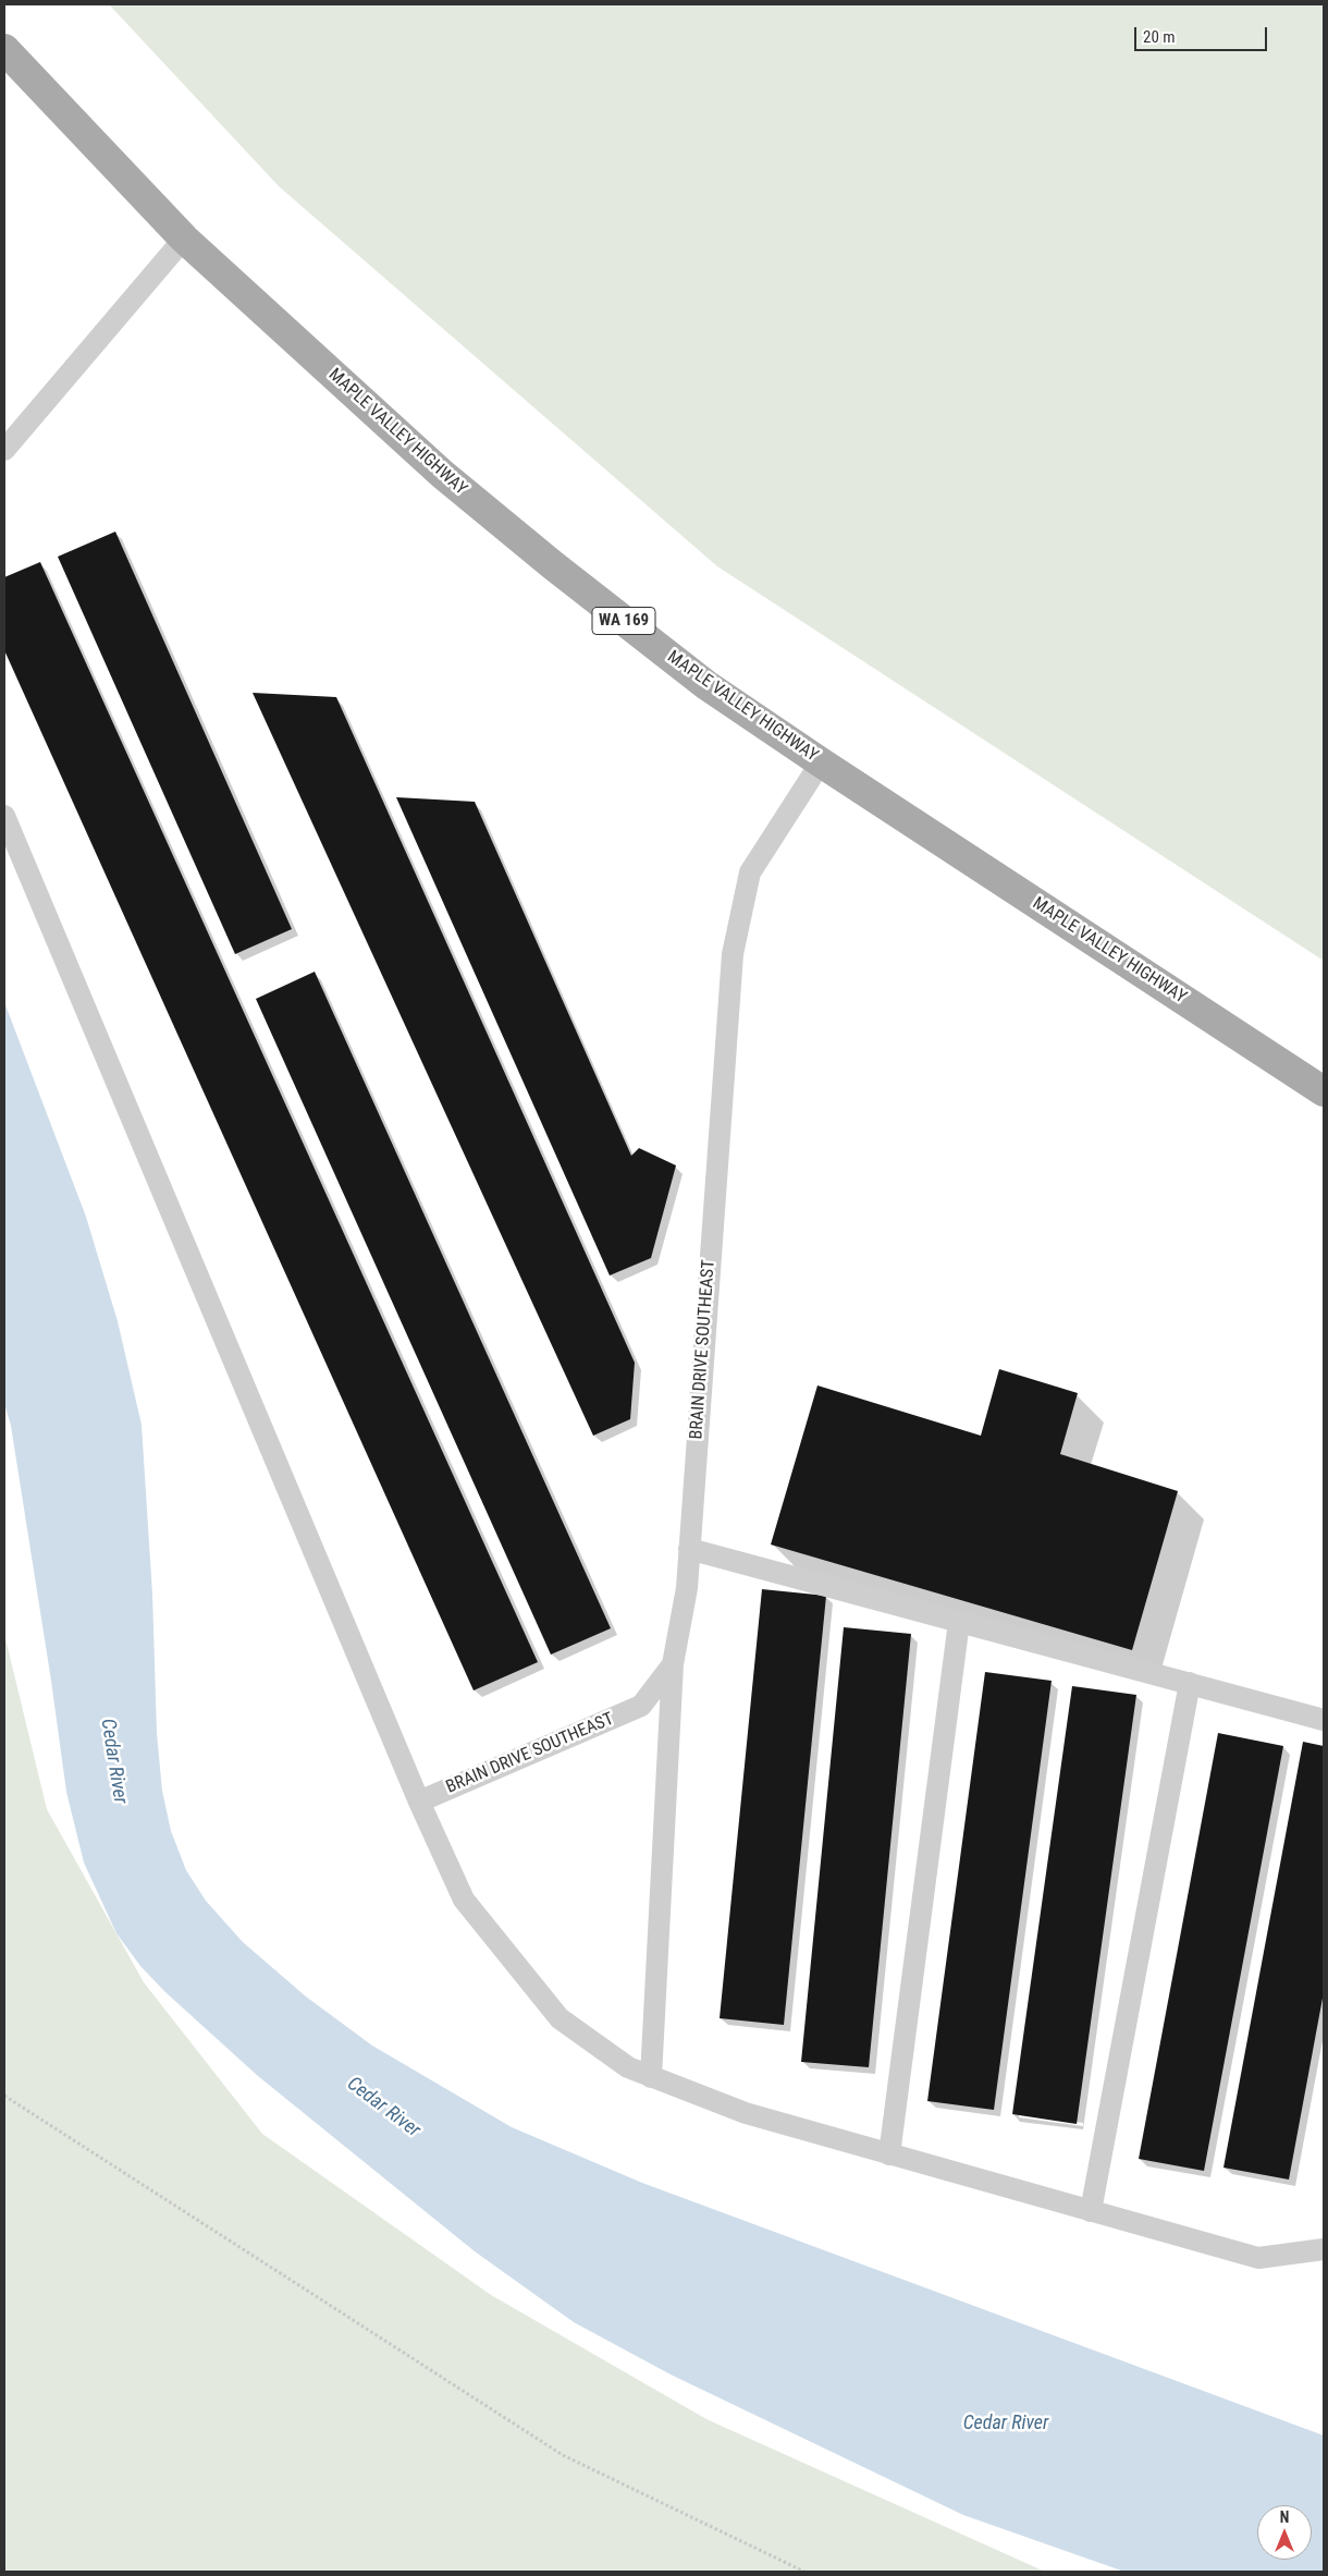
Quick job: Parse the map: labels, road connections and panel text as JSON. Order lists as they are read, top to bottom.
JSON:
{
  "streets": {
    "main road": ["MAPLE VALLEY HIGHWAY", "WA 169"],
    "lane": ["BRAIN DRIVE SOUTHEAST"]
  },
  "crossings": [
    ["MAPLE VALLEY HIGHWAY", "BRAIN DRIVE SOUTHEAST"]
  ],
  "water": ["Cedar River"],
  "scale_bar": "20 m",
  "north": "top"
}
